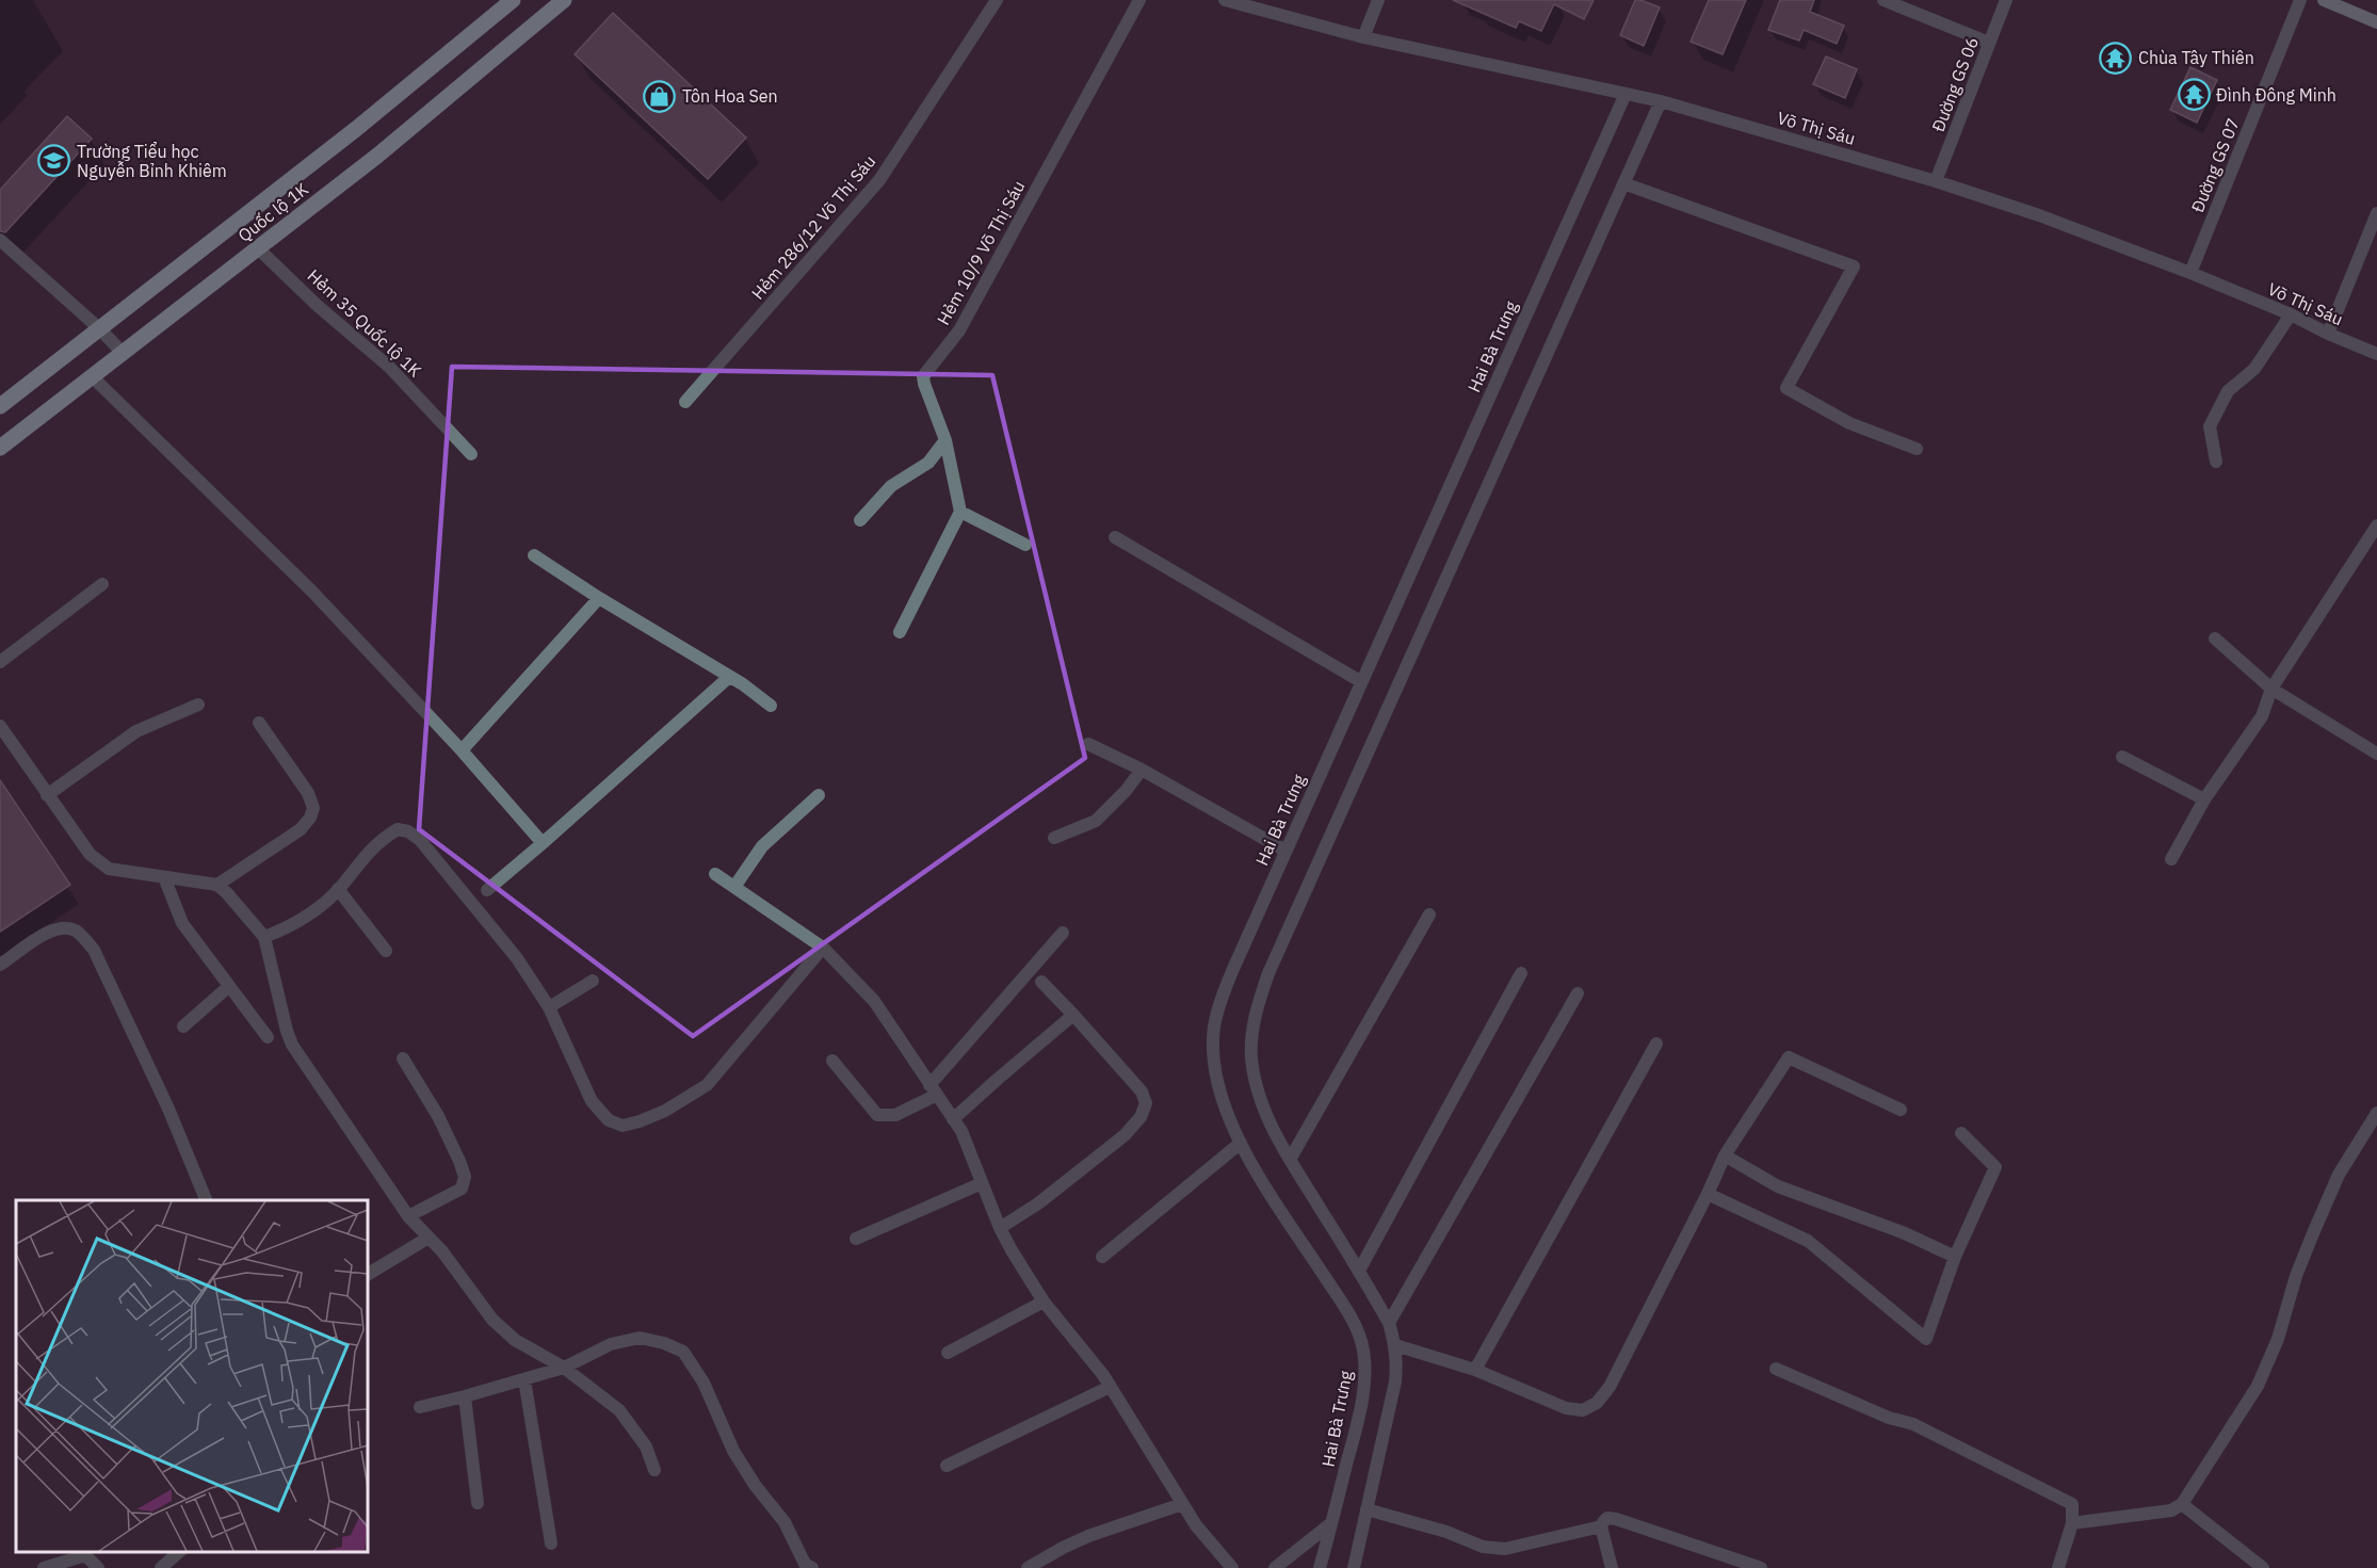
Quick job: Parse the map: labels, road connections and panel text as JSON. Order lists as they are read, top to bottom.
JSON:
{
  "streets": {
    "main road": ["Quốc lộ 1K"],
    "street": [
      "Đường GS 06",
      "Võ Thị Sáu",
      "Đường GS 07",
      "Hẻm 286/12 Võ Thị Sáu",
      "Hẻm 10/9 Võ Thị Sáu",
      "Hẻm 35 Quốc lộ 1K",
      "Hai Bà Trưng"
    ]
  },
  "crossings": [
    ["Đường GS 06", "Võ Thị Sáu"],
    ["Võ Thị Sáu", "Đường GS 07"],
    ["Võ Thị Sáu", "Hai Bà Trưng"],
    ["Quốc lộ 1K", "Hẻm 35 Quốc lộ 1K"]
  ],
  "places": {
    "temple": ["Chùa Tây Thiên", "Đình Đông Minh"],
    "shop": ["Tôn Hoa Sen"],
    "school or university": ["Trường Tiểu học Nguyễn Bỉnh Khiêm"]
  }
}
